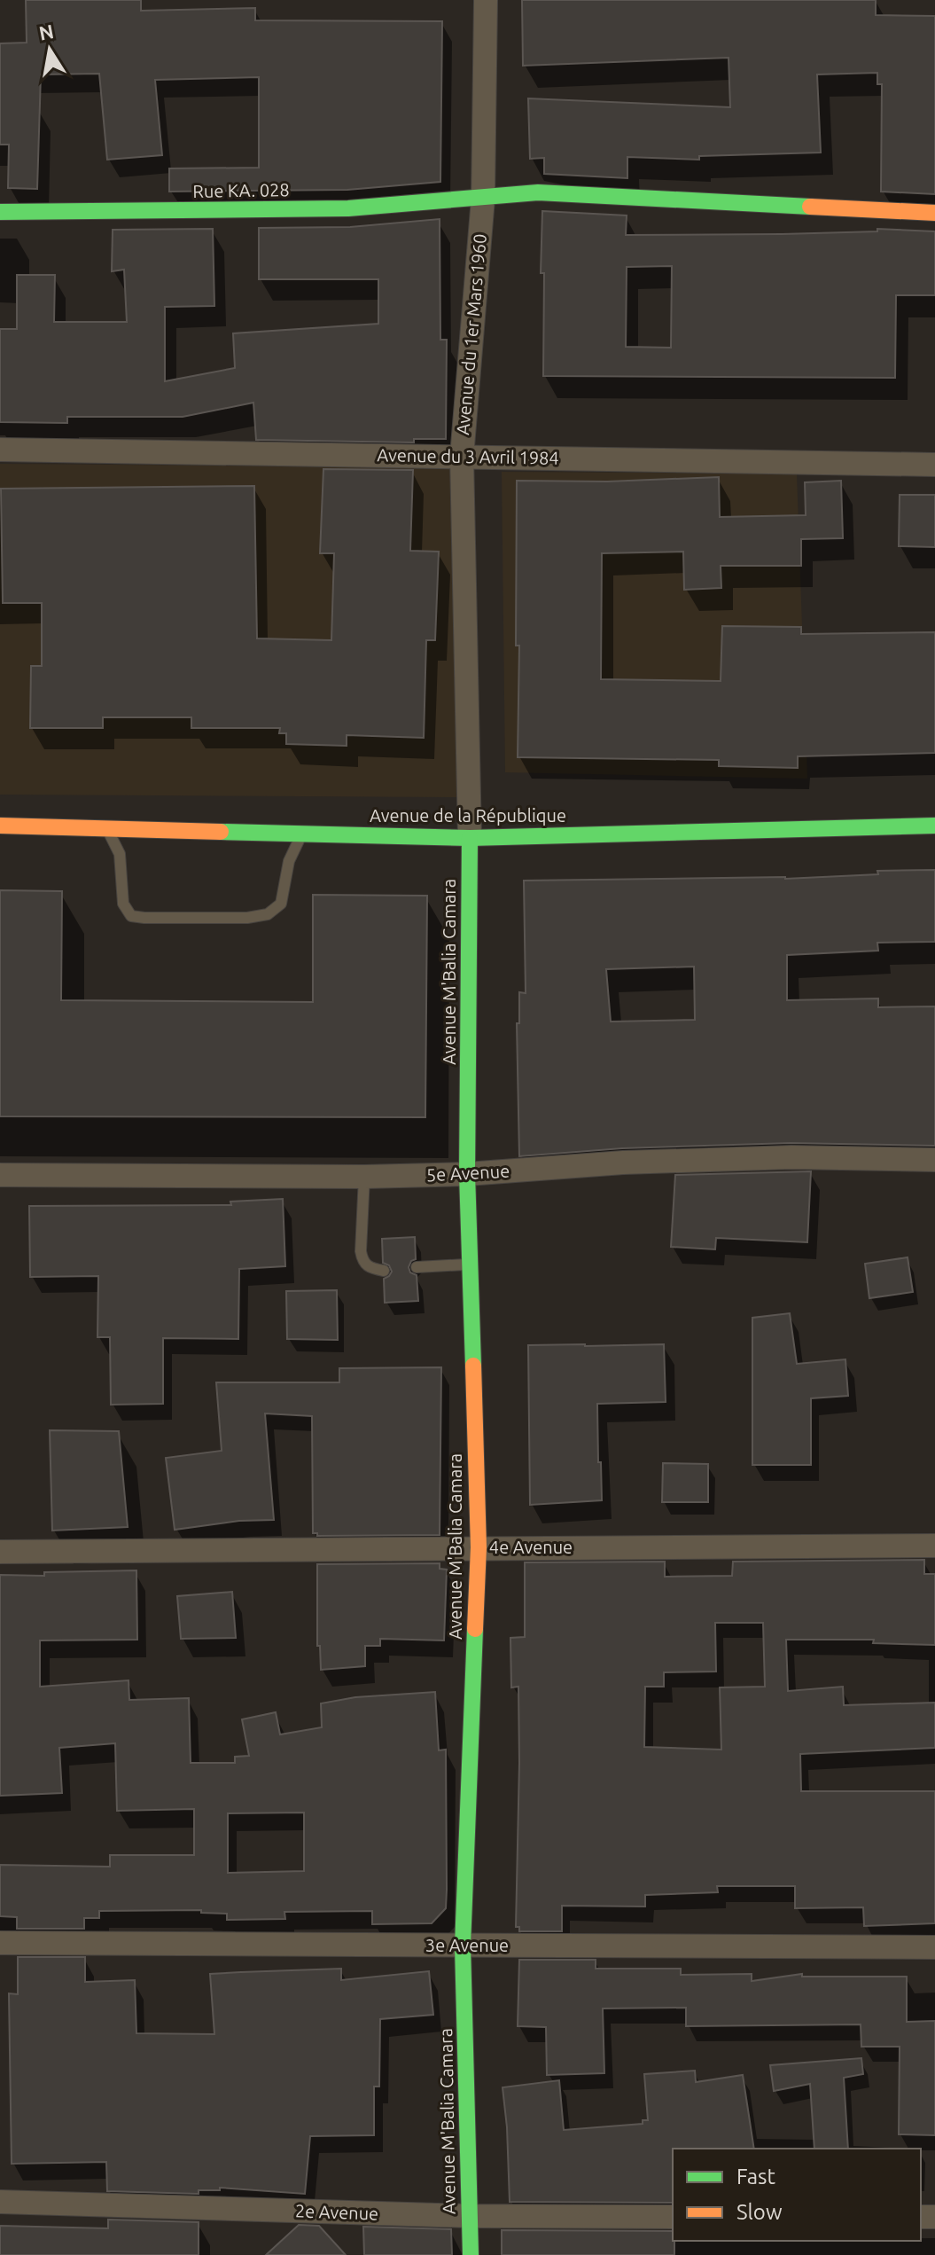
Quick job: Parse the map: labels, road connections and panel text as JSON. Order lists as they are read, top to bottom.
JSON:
{
  "streets": {
    "street": [
      "Rue KA. 028",
      "Avenue du 1er Mars 1960",
      "Avenue du 3 Avril 1984",
      "Avenue de la République",
      "Avenue M'Balia Camara",
      "5e Avenue",
      "4e Avenue",
      "3e Avenue",
      "2e Avenue"
    ]
  },
  "crossings": [
    ["Rue KA. 028", "Avenue du 1er Mars 1960"],
    ["Avenue du 1er Mars 1960", "Avenue du 3 Avril 1984"],
    ["Avenue du 1er Mars 1960", "Avenue de la République"],
    ["Avenue du 1er Mars 1960", "Avenue M'Balia Camara"],
    ["Avenue de la République", "Avenue M'Balia Camara"],
    ["Avenue M'Balia Camara", "5e Avenue"],
    ["Avenue M'Balia Camara", "4e Avenue"],
    ["Avenue M'Balia Camara", "3e Avenue"],
    ["Avenue M'Balia Camara", "2e Avenue"]
  ],
  "legend": ["Fast", "Slow"],
  "north": "top"
}
